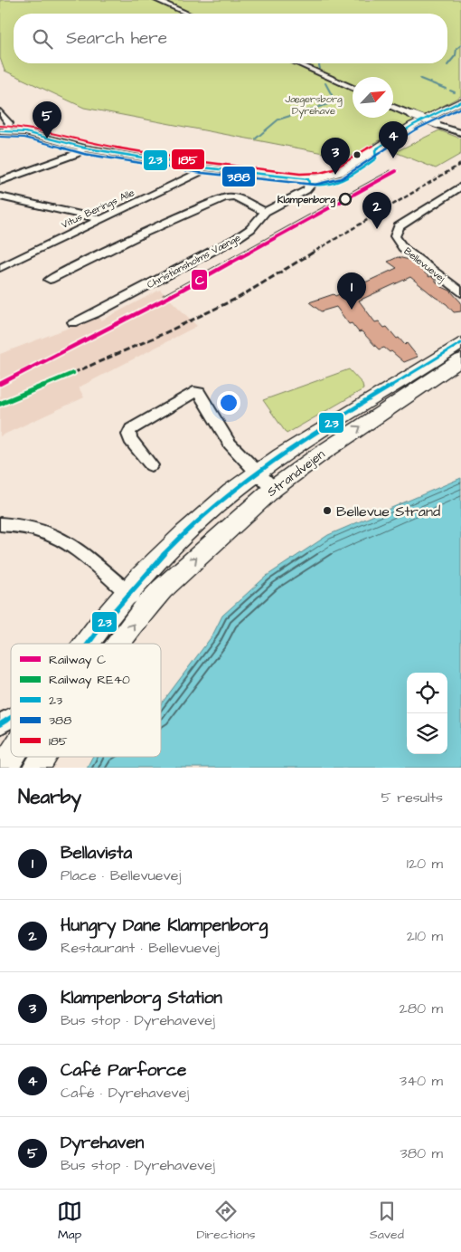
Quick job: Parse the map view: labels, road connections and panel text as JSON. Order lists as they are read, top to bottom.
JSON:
{
  "streets": {
    "main road": ["Strandvejen"],
    "street": ["Vitus Berings Alle", "Christiansholms Vænge", "Bellevuevej"]
  },
  "parks": ["Jægersborg Dyrehave"],
  "places": ["Klampenborg", "Bellevue Strand"],
  "lines": [
    "transit line 23",
    "transit line 388",
    "transit line 185",
    "rail line C",
    "rail line RE40"
  ],
  "legend": [
    "Railway C",
    "Railway RE40",
    "23",
    "388",
    "185"
  ],
  "north": "top right",
  "page": {
    "search": "Search here",
    "pins": [
      "5",
      "4",
      "3",
      "2",
      "1"
    ],
    "heading": ["Nearby", "5 results"],
    "list": [
      {
        "mark": "1",
        "name": "Bellavista",
        "note": "Place · Bellevuevej",
        "value": "120 m"
      },
      {
        "mark": "2",
        "name": "Hungry Dane Klampenborg",
        "note": "Restaurant · Bellevuevej",
        "value": "210 m"
      },
      {
        "mark": "3",
        "name": "Klampenborg Station",
        "note": "Bus stop · Dyrehavevej",
        "value": "280 m"
      },
      {
        "mark": "4",
        "name": "Café Parforce",
        "note": "Café · Dyrehavevej",
        "value": "340 m"
      },
      {
        "mark": "5",
        "name": "Dyrehaven",
        "note": "Bus stop · Dyrehavevej",
        "value": "380 m"
      }
    ],
    "nav": ["Map", "Directions", "Saved"]
  }
}
